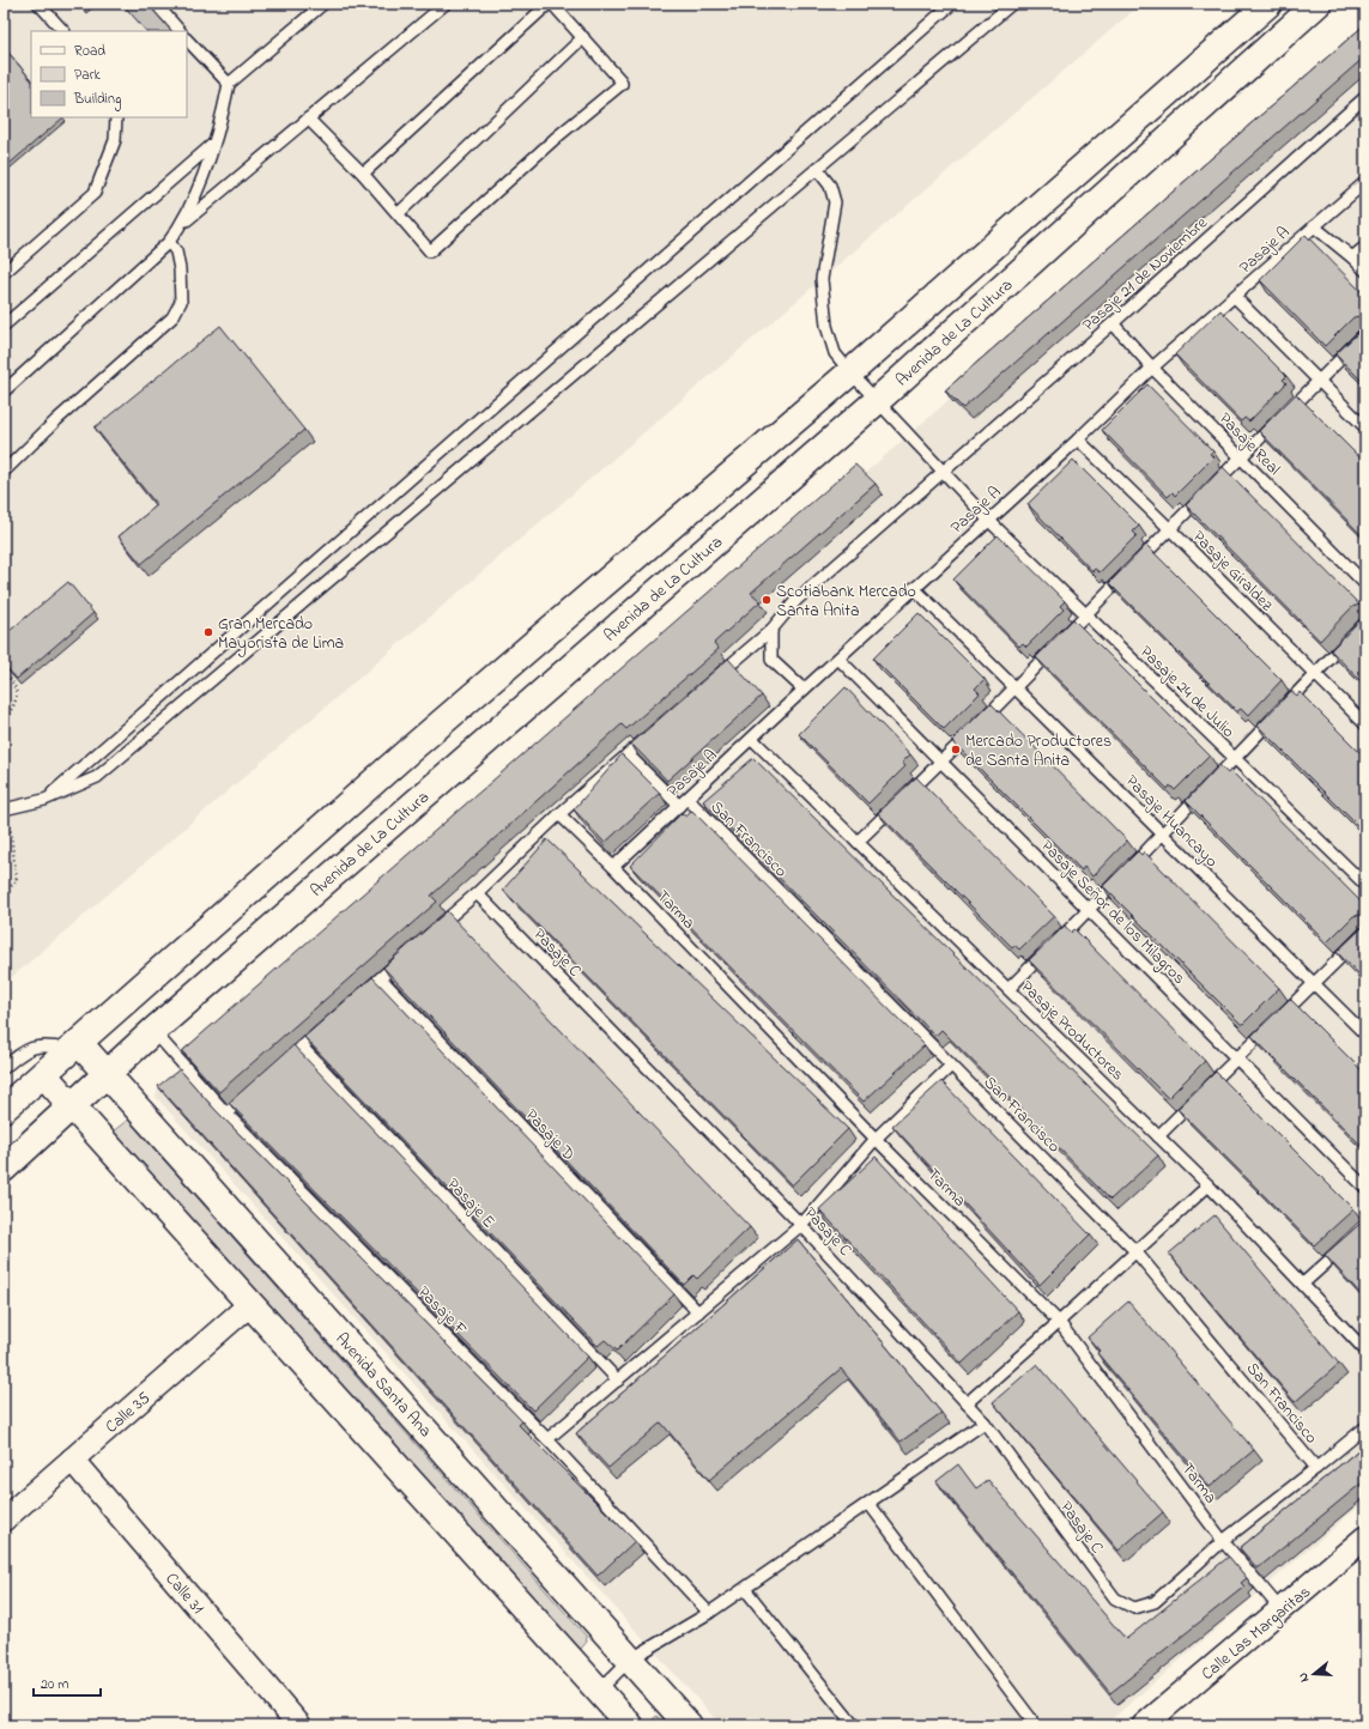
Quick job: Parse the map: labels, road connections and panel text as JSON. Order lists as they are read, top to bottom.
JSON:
{
  "streets": {
    "main road": ["Avenida de La Cultura", "Avenida Santa Ana"],
    "street": ["Calle 35", "Calle 31", "Calle Las Margaritas"],
    "lane": [
      "Pasaje A",
      "Pasaje 21 de Noviembre",
      "Pasaje Real",
      "Pasaje Giraldez",
      "Pasaje 24 de Julio",
      "Pasaje Huancayo",
      "San Francisco",
      "Tarma",
      "Pasaje Señor de los Milagros",
      "Pasaje C",
      "Pasaje Productores",
      "Pasaje D",
      "Pasaje E",
      "Pasaje F"
    ]
  },
  "crossings": [
    ["Pasaje A", "Pasaje Real"],
    ["Pasaje A", "Pasaje Giraldez"],
    ["Pasaje A", "Pasaje 24 de Julio"],
    ["Pasaje A", "Pasaje Huancayo"],
    ["Pasaje A", "San Francisco"],
    ["Pasaje A", "Tarma"],
    ["Pasaje A", "Pasaje Señor de los Milagros"],
    ["Pasaje A", "Pasaje Productores"],
    ["Pasaje 21 de Noviembre", "Pasaje Real"],
    ["Pasaje 21 de Noviembre", "Pasaje 24 de Julio"],
    ["Avenida de La Cultura", "Pasaje 24 de Julio"],
    ["Avenida de La Cultura", "Pasaje F"],
    ["Avenida de La Cultura", "Avenida Santa Ana"],
    ["Tarma", "Pasaje C"],
    ["Tarma", "Calle Las Margaritas"],
    ["Calle 35", "Calle 31"]
  ],
  "places": ["Scotiabank Mercado Santa Anita", "Gran Mercado Mayorista de Lima", "Mercado Productores de Santa Anita"],
  "legend": ["Road", "Park", "Building"],
  "scale_bar": "20 m",
  "north": "left"
}
